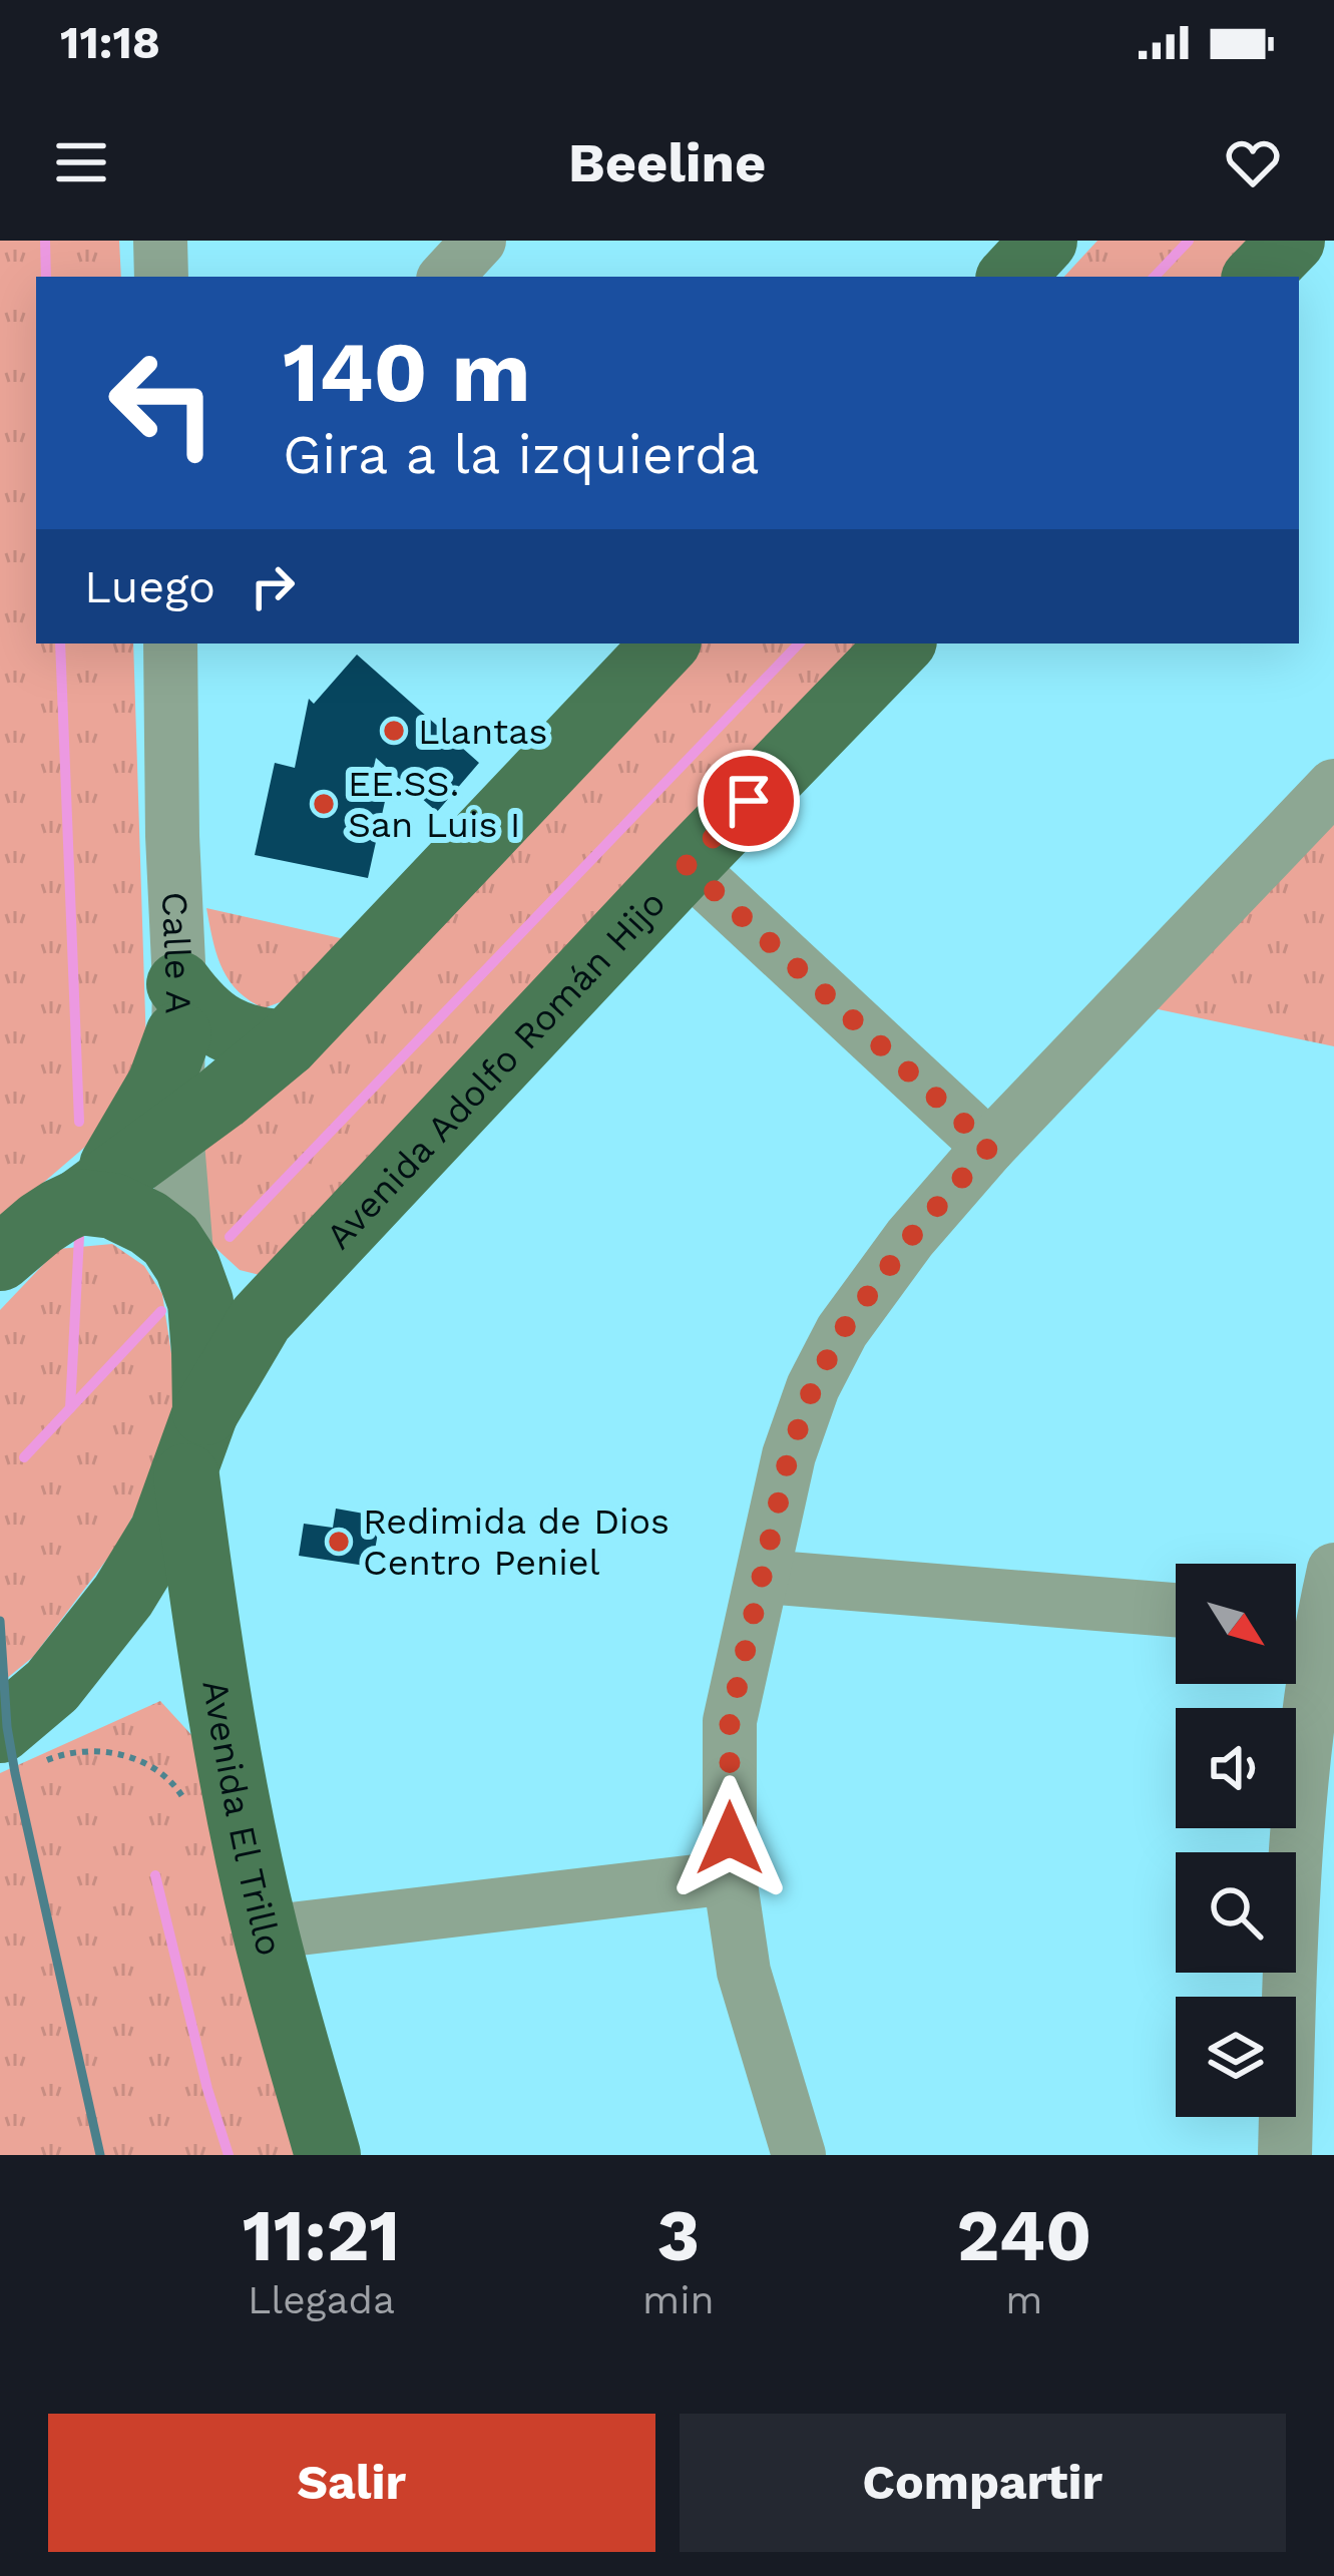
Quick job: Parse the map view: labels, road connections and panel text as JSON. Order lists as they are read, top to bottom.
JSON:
{
  "streets": {
    "main road": ["Avenida Adolfo Román Hijo", "Avenida El Trillo"],
    "street": ["Calle A"]
  },
  "crossings": [
    ["Calle A", "Avenida El Trillo"],
    ["Avenida Adolfo Román Hijo", "Avenida El Trillo"]
  ],
  "places": ["Llantas", "EE.SS. San Luis I", "Redimida de Dios Centro Peniel"],
  "north": "bottom right",
  "page": {
    "status": "11:18",
    "header": "Beeline",
    "turn": ["140 m", "Gira a la izquierda"],
    "then": "Luego",
    "eta": [
      "11:21",
      "Llegada",
      "3",
      "min",
      "240",
      "m"
    ],
    "buttons": ["Salir", "Compartir"]
  }
}
